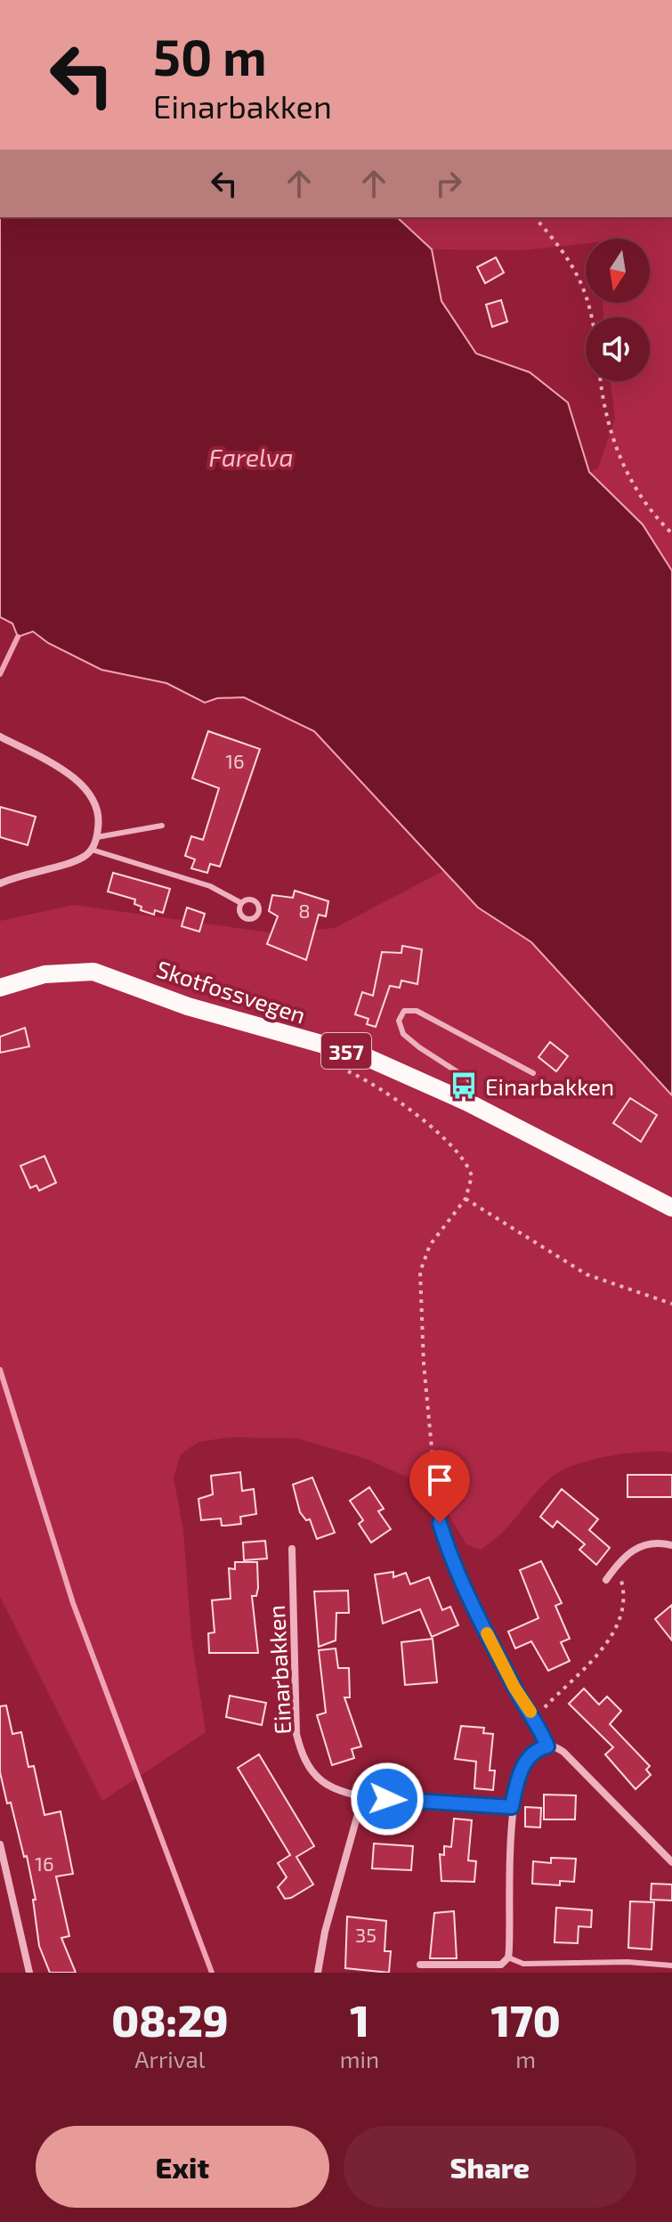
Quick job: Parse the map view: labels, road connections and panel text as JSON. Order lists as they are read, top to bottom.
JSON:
{
  "streets": {
    "main road": ["Skotfossvegen", "357"],
    "street": ["Einarbakken"]
  },
  "water": ["Farelva"],
  "places": {
    "bus stop": ["Einarbakken"]
  },
  "house_numbers": [
    "16",
    "8",
    "16",
    "35"
  ],
  "north": "bottom",
  "page": {
    "turn": ["50 m", "Einarbakken"],
    "eta": [
      "08:29",
      "Arrival",
      "1",
      "min",
      "170",
      "m"
    ],
    "buttons": ["Exit", "Share"]
  }
}
